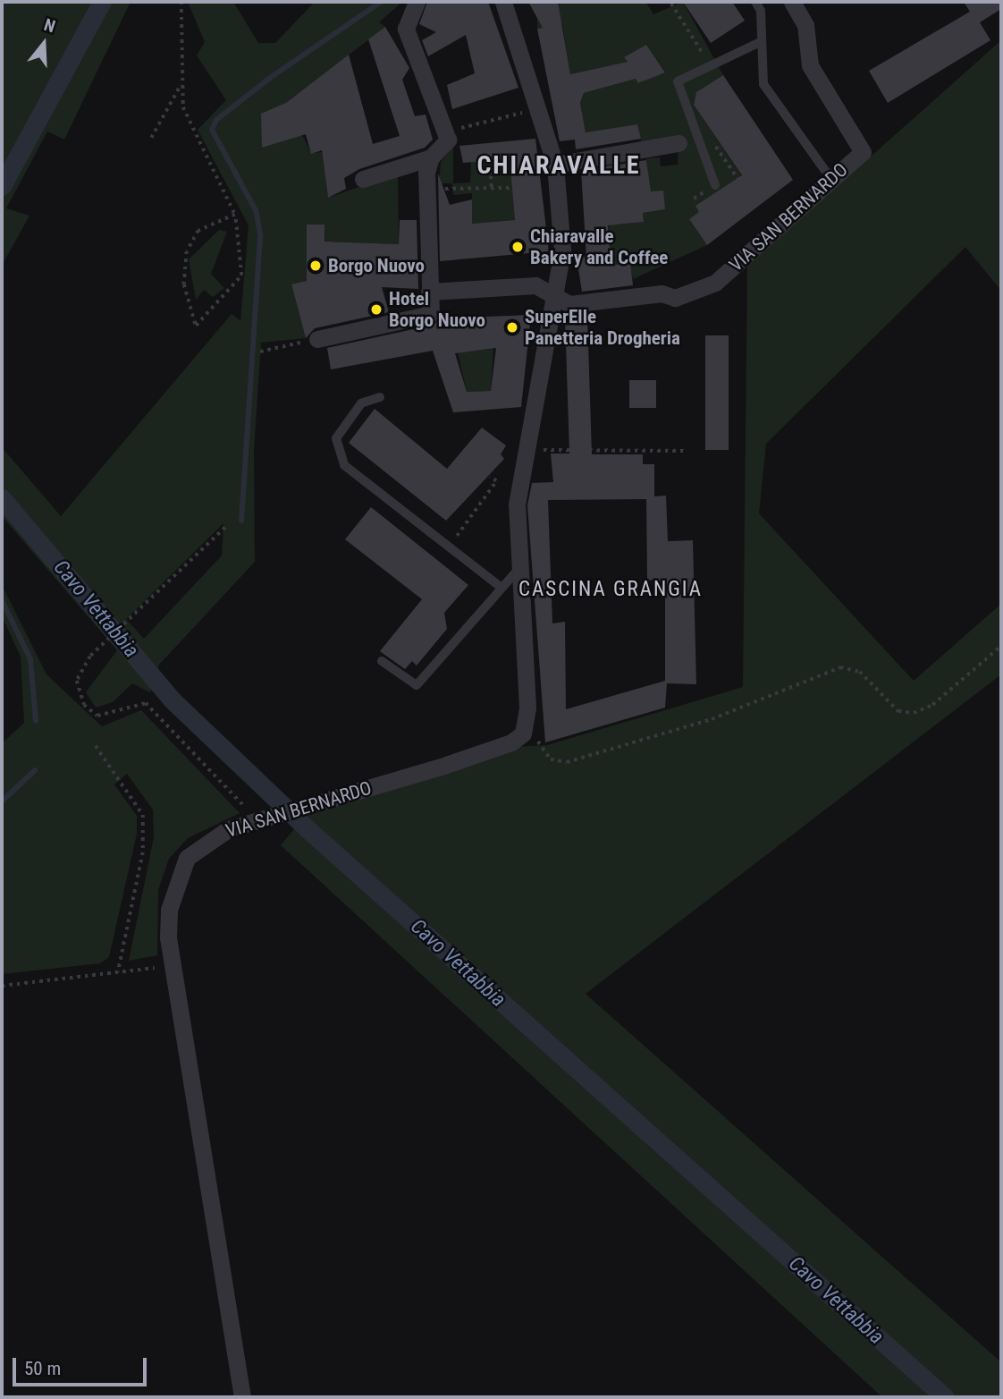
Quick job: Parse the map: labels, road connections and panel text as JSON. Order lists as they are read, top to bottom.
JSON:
{
  "streets": {
    "street": ["VIA SAN BERNARDO"]
  },
  "districts": ["CHIARAVALLE", "CASCINA GRANGIA"],
  "water": ["Cavo Vettabbia"],
  "places": [
    "Chiaravalle Bakery and Coffee",
    "Borgo Nuovo",
    "Hotel Borgo Nuovo",
    "SuperElle Panetteria Drogheria"
  ],
  "scale_bar": "50 m",
  "north": "top"
}
